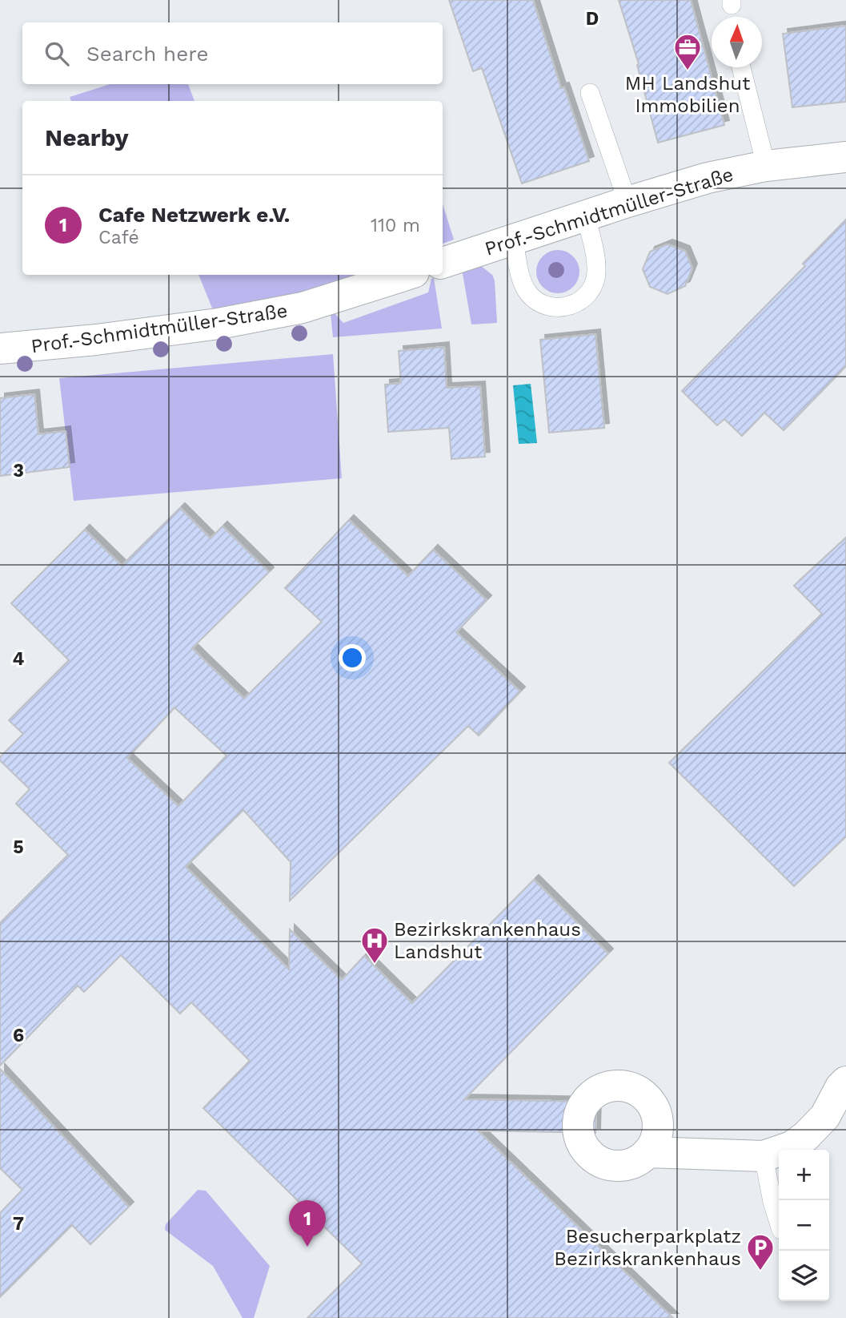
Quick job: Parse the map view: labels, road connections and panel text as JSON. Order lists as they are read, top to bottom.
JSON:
{
  "streets": {
    "street": ["Prof.-Schmidtmüller-Straße"]
  },
  "places": {
    "office": ["MH Landshut Immobilien"],
    "hospital": ["Bezirkskrankenhaus Landshut"],
    "parking": ["Besucherparkplatz Bezirkskrankenhaus"]
  },
  "north": "top",
  "page": {
    "search": "Search here",
    "heading": "Nearby",
    "list": [
      {
        "mark": "1",
        "name": "Cafe Netzwerk e.V.",
        "note": "Café",
        "value": "110 m"
      }
    ],
    "map_buttons": ["+", "−"],
    "pins": "1"
  },
  "grid": {
    "columns": ["D"],
    "rows": [
      "3",
      "4",
      "5",
      "6",
      "7"
    ]
  }
}
